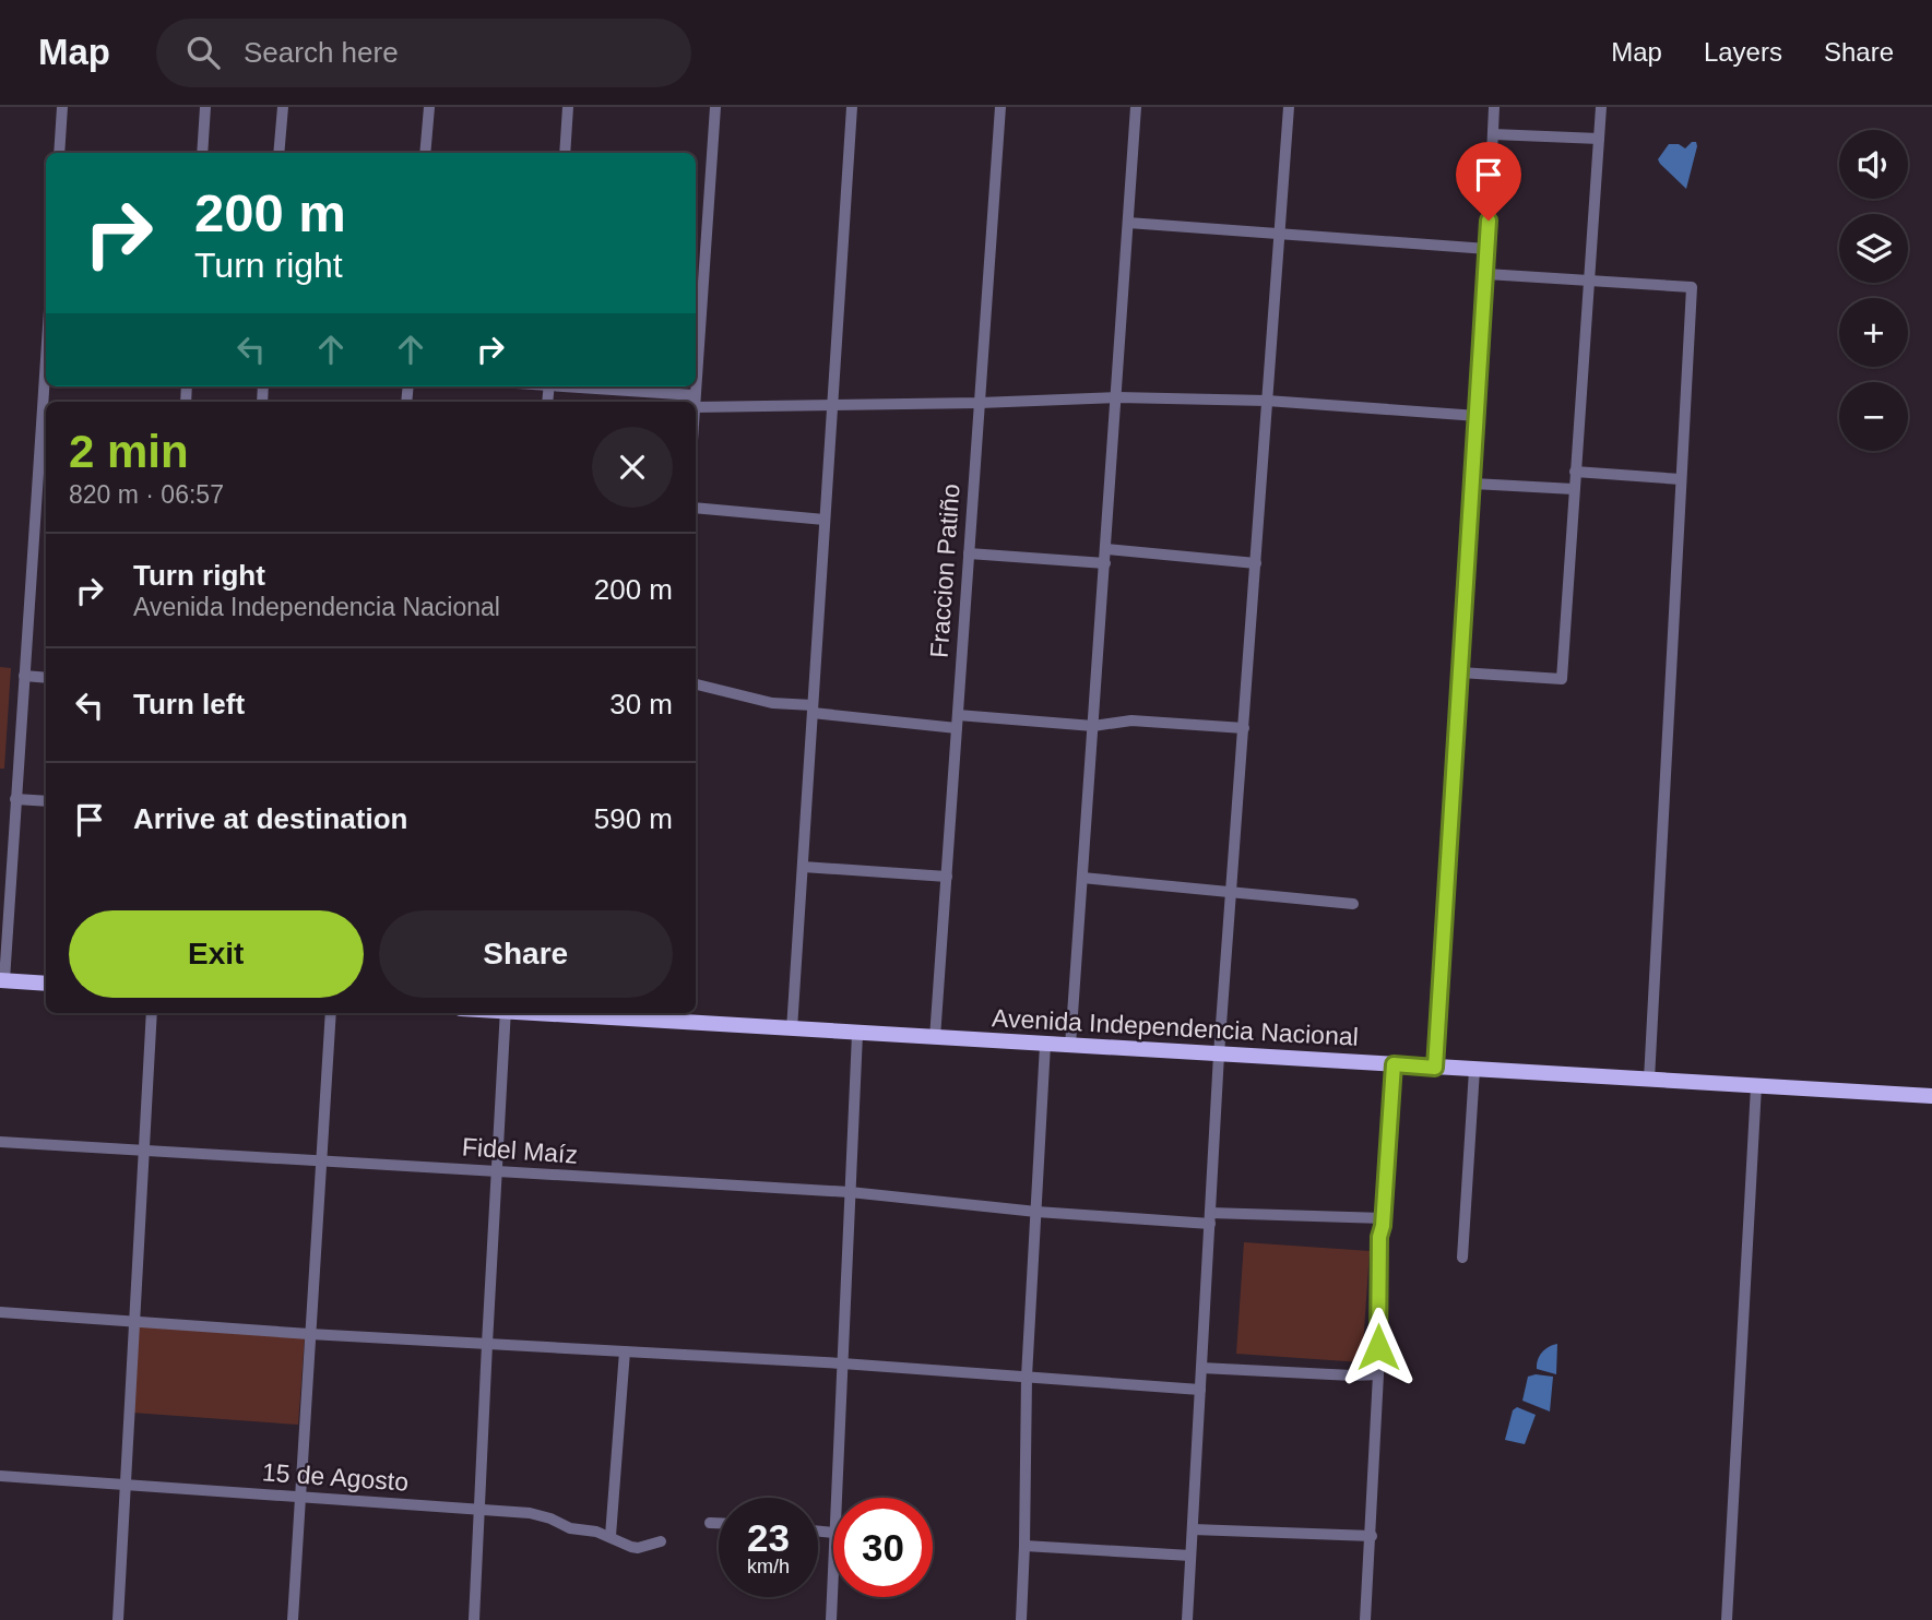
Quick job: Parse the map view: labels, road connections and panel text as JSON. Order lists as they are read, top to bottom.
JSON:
{
  "streets": {
    "main road": ["Avenida Independencia Nacional"],
    "street": ["Fraccion Patiño", "Fidel Maíz", "15 de Agosto"]
  },
  "crossings": [
    ["Fraccion Patiño", "Avenida Independencia Nacional"]
  ],
  "page": {
    "header": "Map",
    "search": "Search here",
    "nav": ["Map", "Layers", "Share"],
    "map_buttons": ["+", "−"],
    "turn": ["200 m", "Turn right"],
    "heading": ["2 min", "820 m · 06:57"],
    "list": [
      {
        "name": "Turn right",
        "note": "Avenida Independencia Nacional",
        "value": "200 m"
      },
      {
        "name": "Turn left",
        "value": "30 m"
      },
      {
        "name": "Arrive at destination",
        "value": "590 m"
      }
    ],
    "buttons": ["Exit", "Share"],
    "speed": "23 km/h",
    "limit": "30"
  }
}
